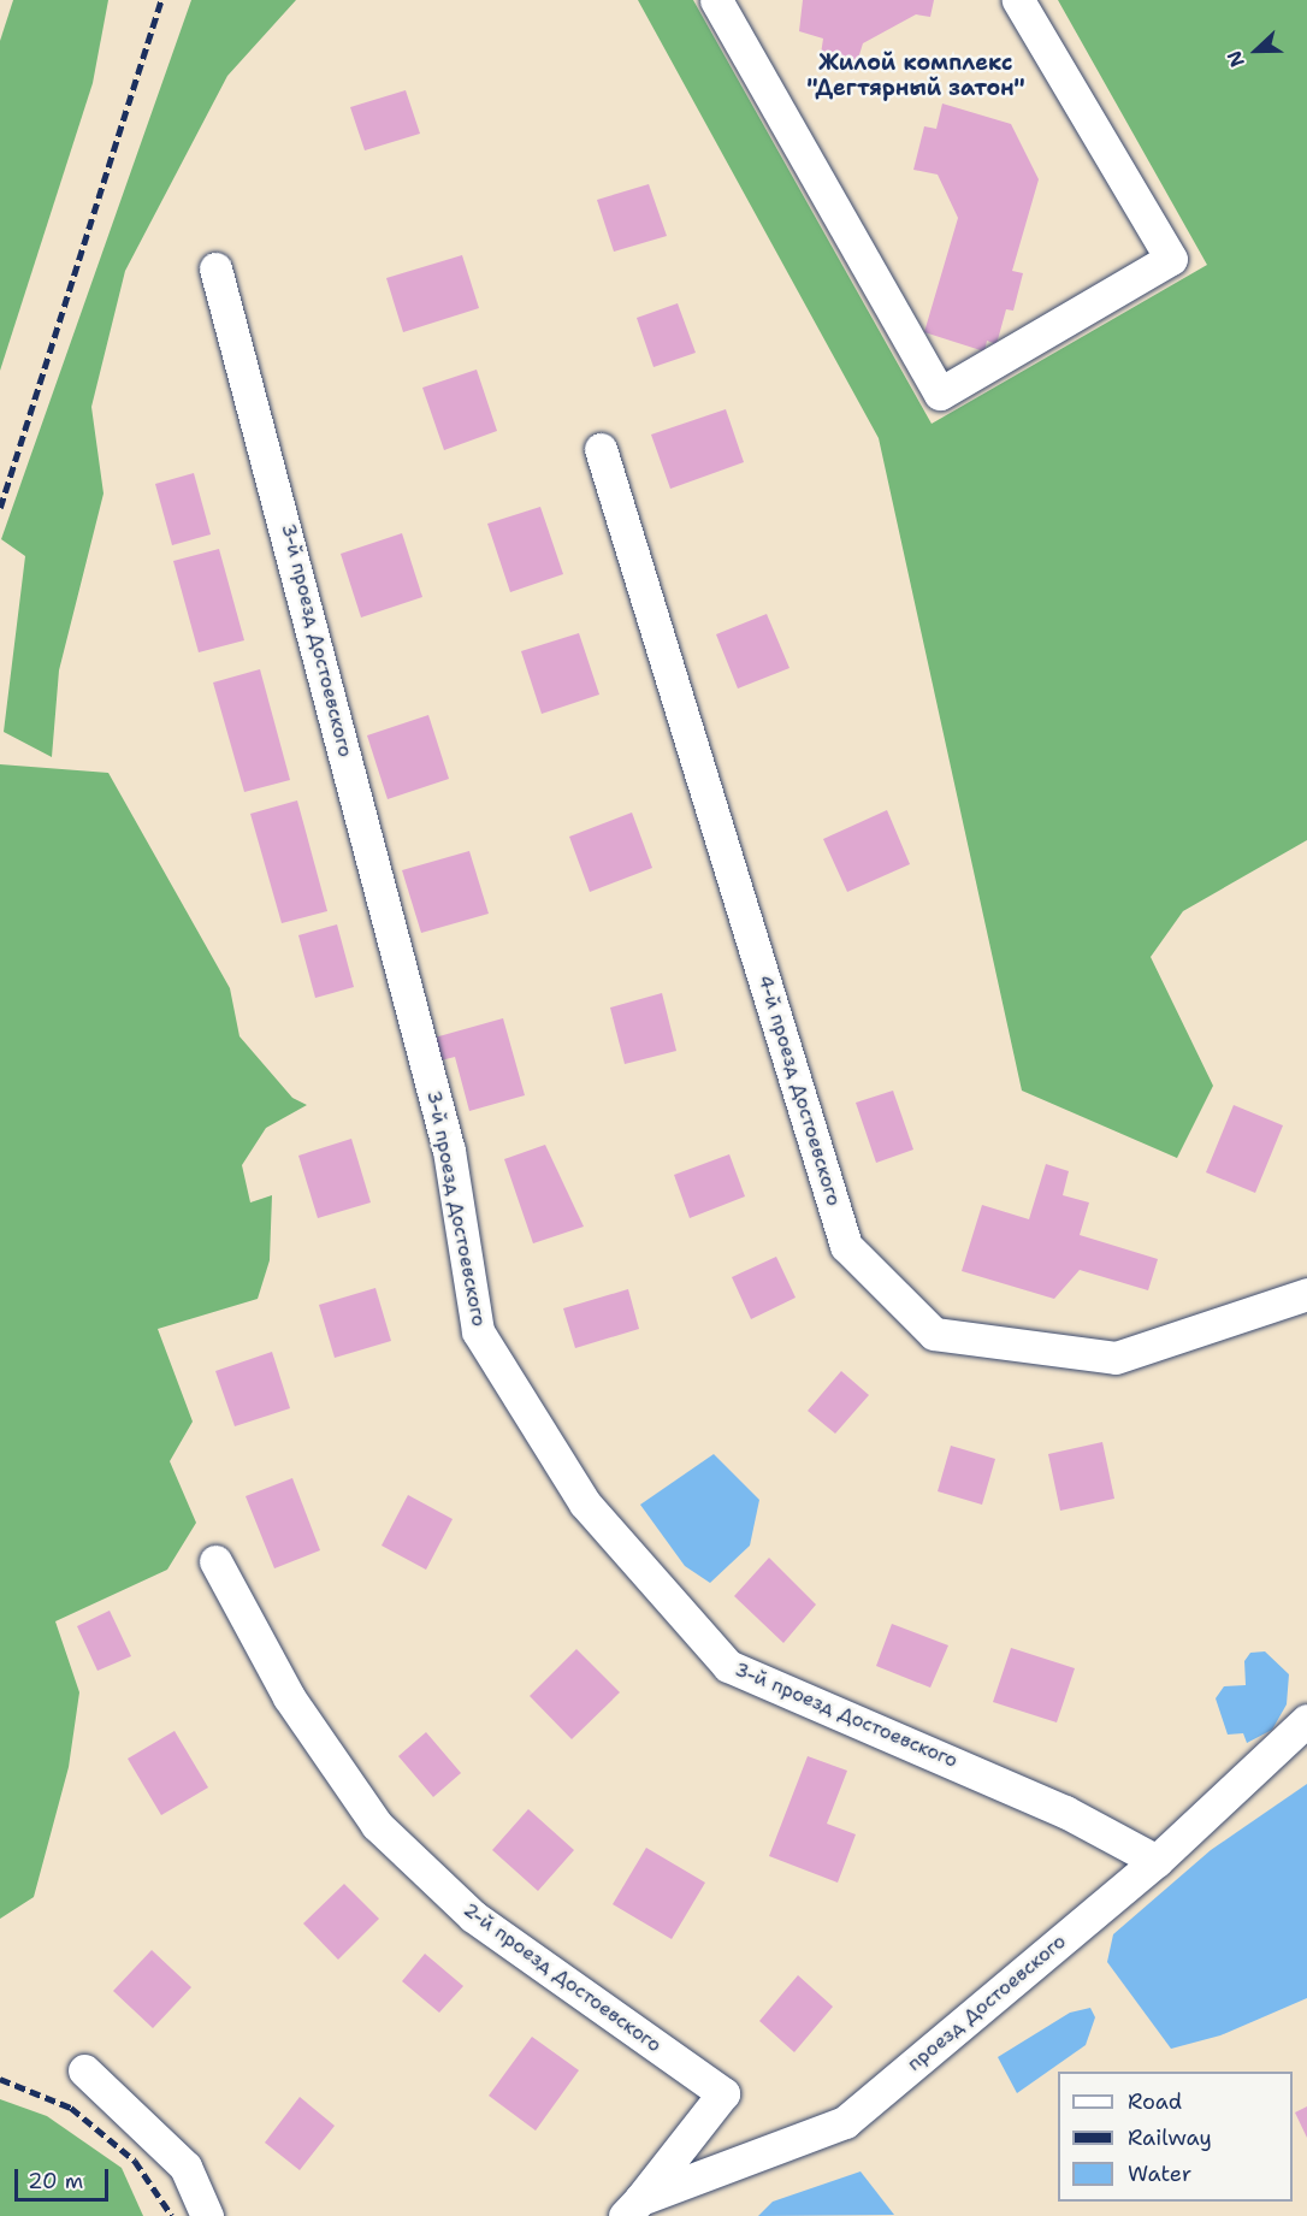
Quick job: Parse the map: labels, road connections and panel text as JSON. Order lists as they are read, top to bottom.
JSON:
{
  "streets": {
    "street": [
      "3-й проезд Достоевского",
      "4-й проезд Достоевского",
      "2-й проезд Достоевского",
      "проезд Достоевского"
    ]
  },
  "crossings": [
    ["3-й проезд Достоевского", "проезд Достоевского"],
    ["2-й проезд Достоевского", "проезд Достоевского"]
  ],
  "districts": ["Жилой комплекс \"Дегтярный затон\""],
  "legend": ["Road", "Railway", "Water"],
  "scale_bar": "20 m",
  "north": "left"
}
